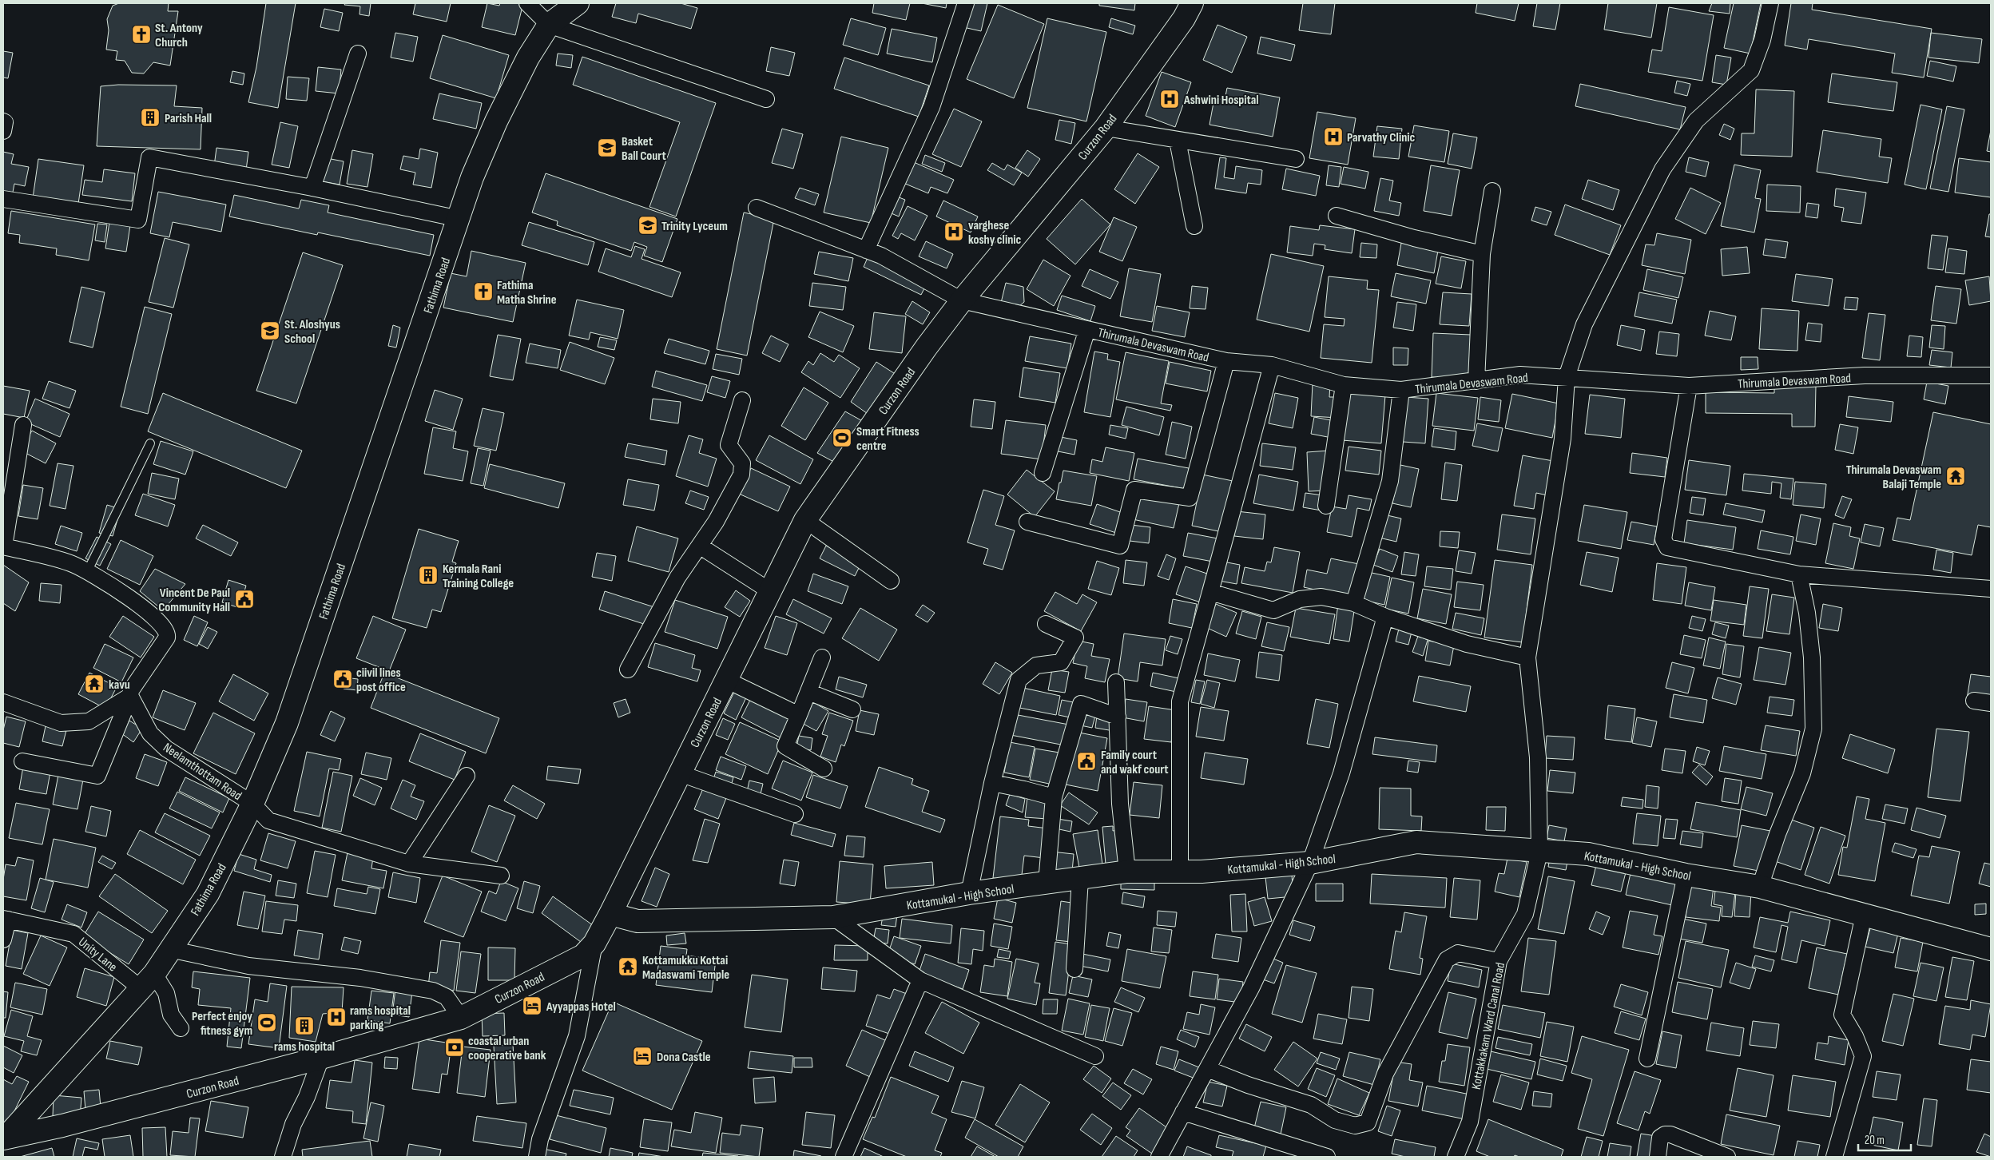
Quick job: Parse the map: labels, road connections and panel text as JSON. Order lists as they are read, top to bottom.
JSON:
{
  "streets": {
    "main road": ["Curzon Road", "Fathima Road", "Kottamukal - High School"],
    "street": [
      "Thirumala Devaswam Road",
      "Neelamthottam Road",
      "Unity Lane",
      "Kottakkakam Ward Canal Road"
    ]
  },
  "crossings": [
    ["Curzon Road", "Fathima Road"],
    ["Curzon Road", "Thirumala Devaswam Road"],
    ["Curzon Road", "Kottamukal - High School"],
    ["Fathima Road", "Neelamthottam Road"],
    ["Fathima Road", "Unity Lane"],
    ["Thirumala Devaswam Road", "Kottakkakam Ward Canal Road"],
    ["Kottamukal - High School", "Kottakkakam Ward Canal Road"]
  ],
  "places": {
    "church": ["St. Antony Church", "Fathima Matha Shrine"],
    "hospital": [
      "Ashwini Hospital",
      "Parvathy Clinic",
      "varghese koshy clinic",
      "rams hospital parking"
    ],
    "building": ["Parish Hall", "Kermala Rani Training College", "rams hospital"],
    "school or university": ["Basket Ball Court", "Trinity Lyceum", "St. Aloshyus School"],
    "sports": ["Smart Fitness centre", "Perfect enjoy fitness gym"],
    "temple": ["Thirumala Devaswam Balaji Temple", "kavu", "Kottamukku Kottai Madaswami Temple"],
    "public building": ["Vincent De Paul Community Hall", "ciivil lines post office", "Family court and wakf court"],
    "hotel": ["Ayyappas Hotel", "Dona Castle"],
    "bank": ["coastal urban cooperative bank"]
  },
  "scale_bar": "20 m"
}
